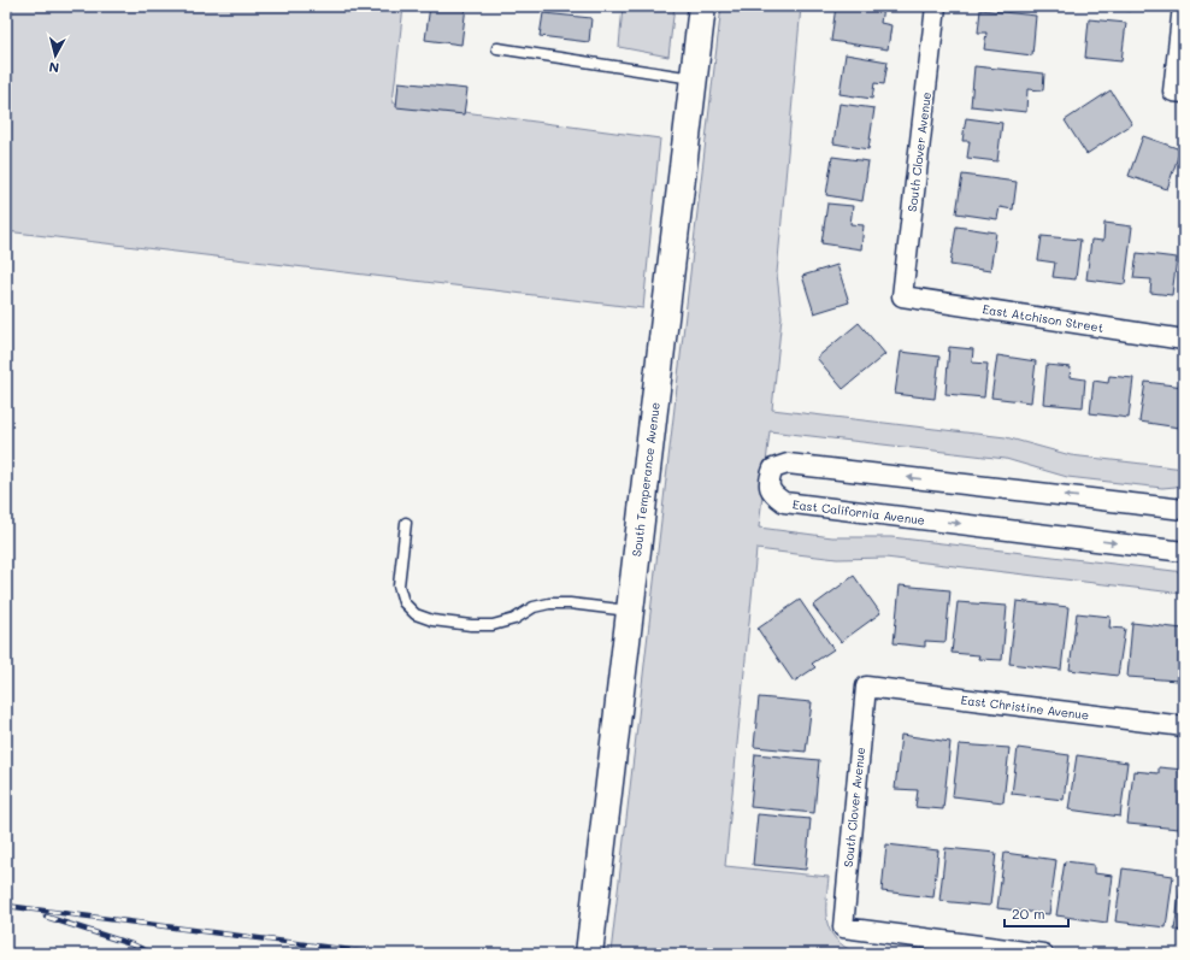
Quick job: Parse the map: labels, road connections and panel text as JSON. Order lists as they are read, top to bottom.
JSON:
{
  "streets": {
    "main road": ["South Temperance Avenue"],
    "street": [
      "South Clover Avenue",
      "East Atchison Street",
      "East California Avenue",
      "East Christine Avenue"
    ]
  },
  "crossings": [
    ["South Clover Avenue", "East Atchison Street"],
    ["South Clover Avenue", "East Christine Avenue"]
  ],
  "scale_bar": "20 m",
  "north": "bottom"
}
